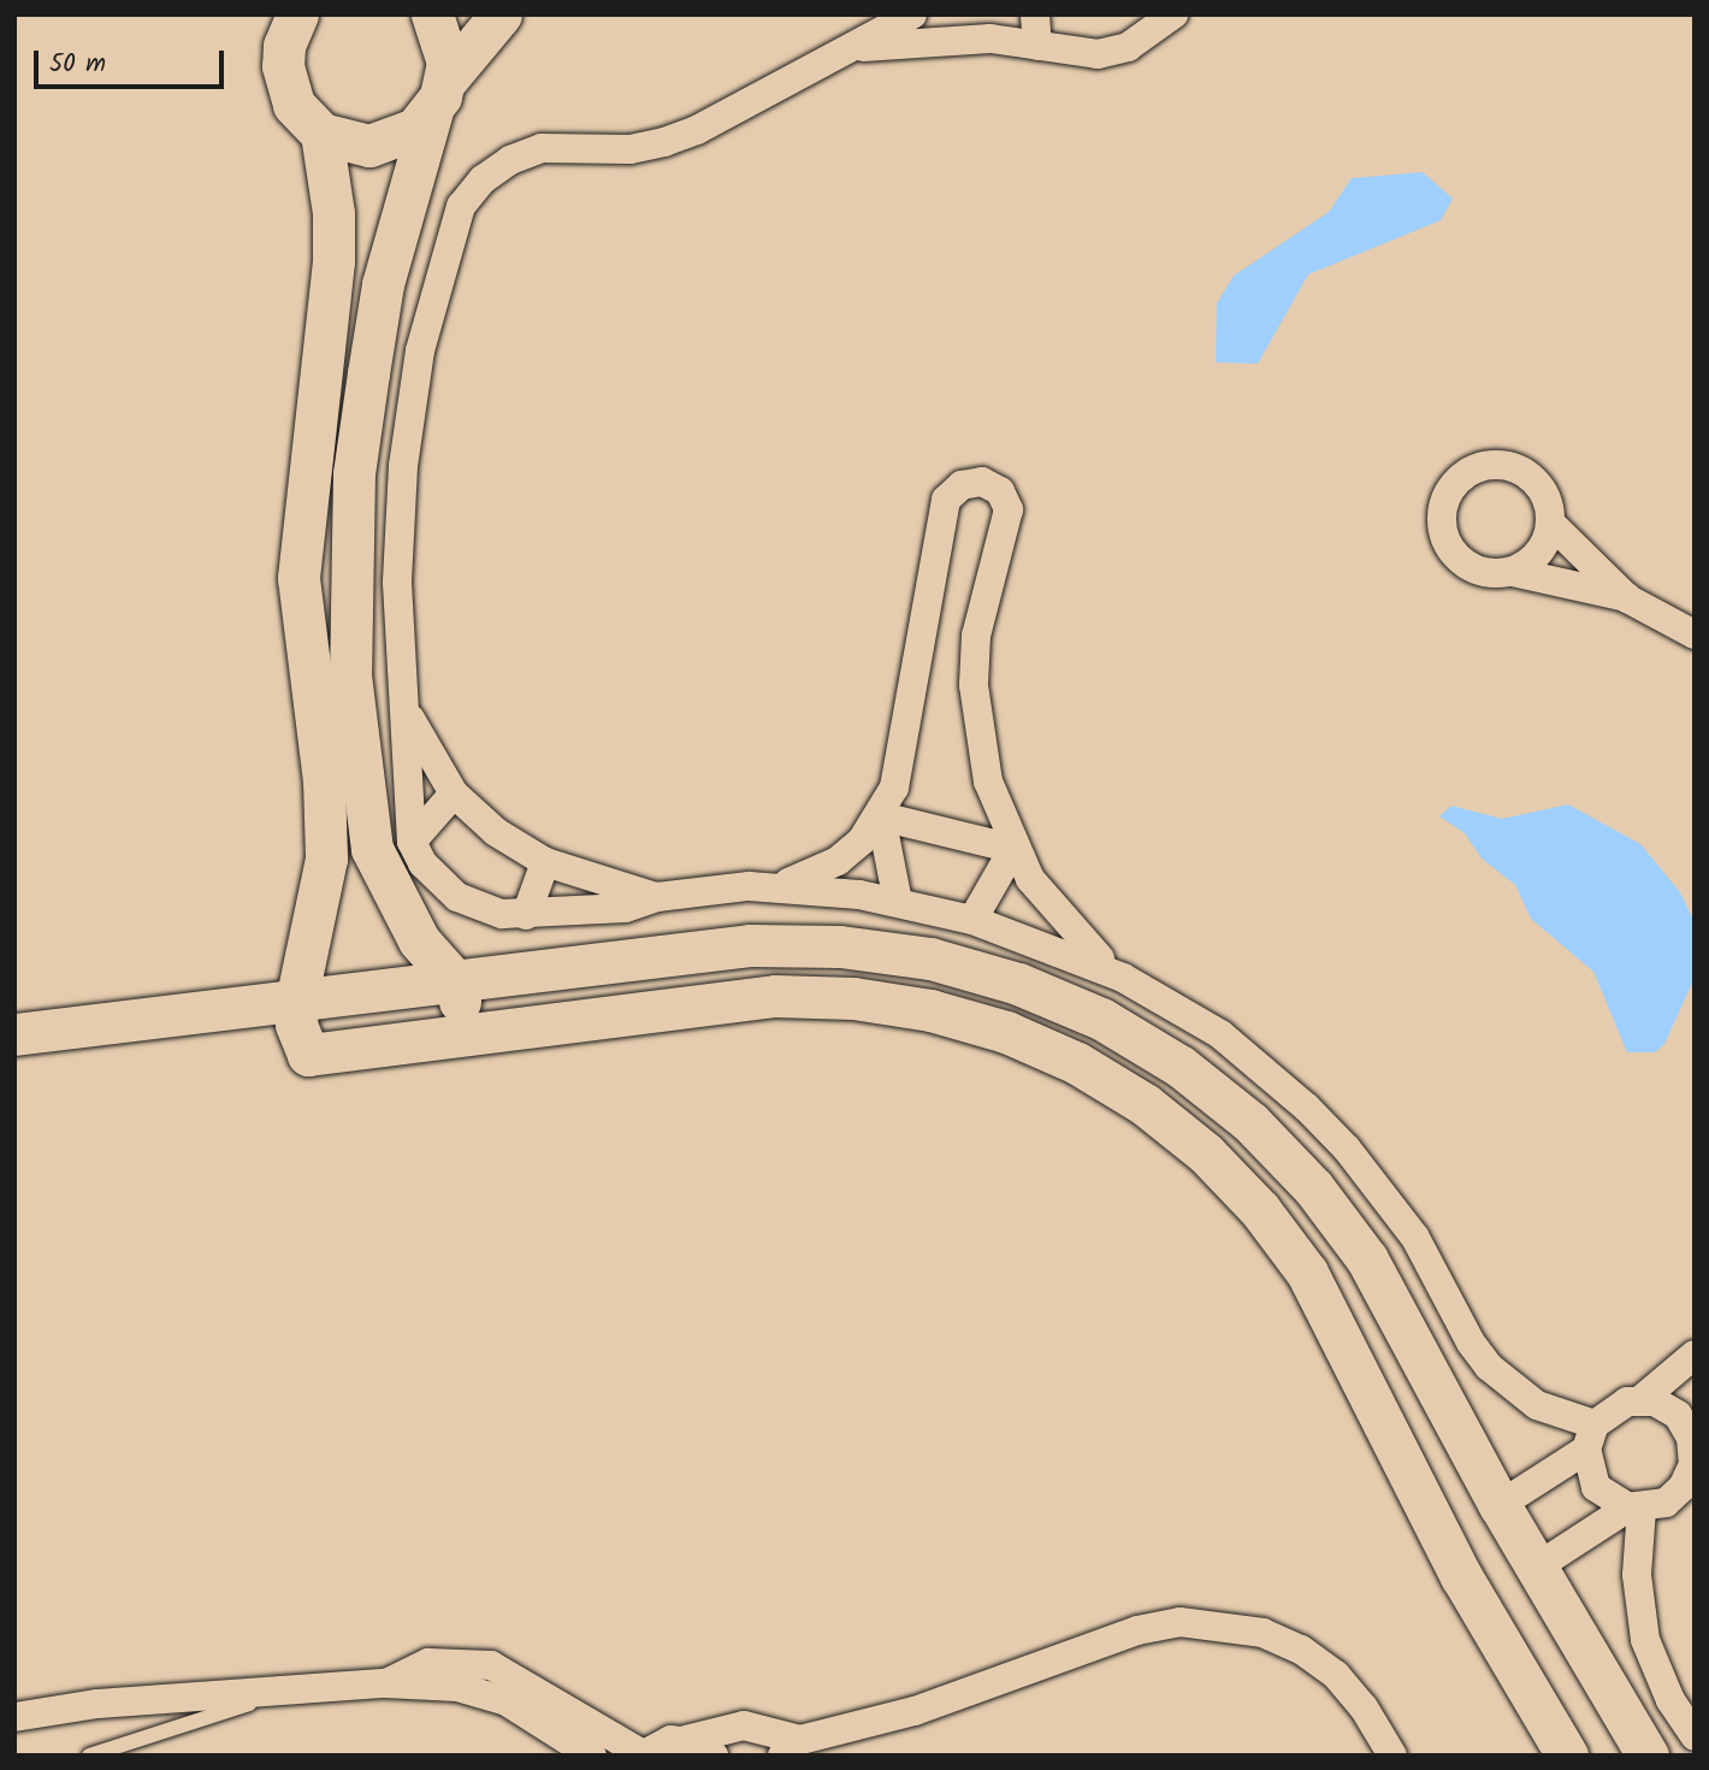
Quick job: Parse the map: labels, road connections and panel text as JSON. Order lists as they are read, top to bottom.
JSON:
{
  "scale_bar": "50 m"
}
